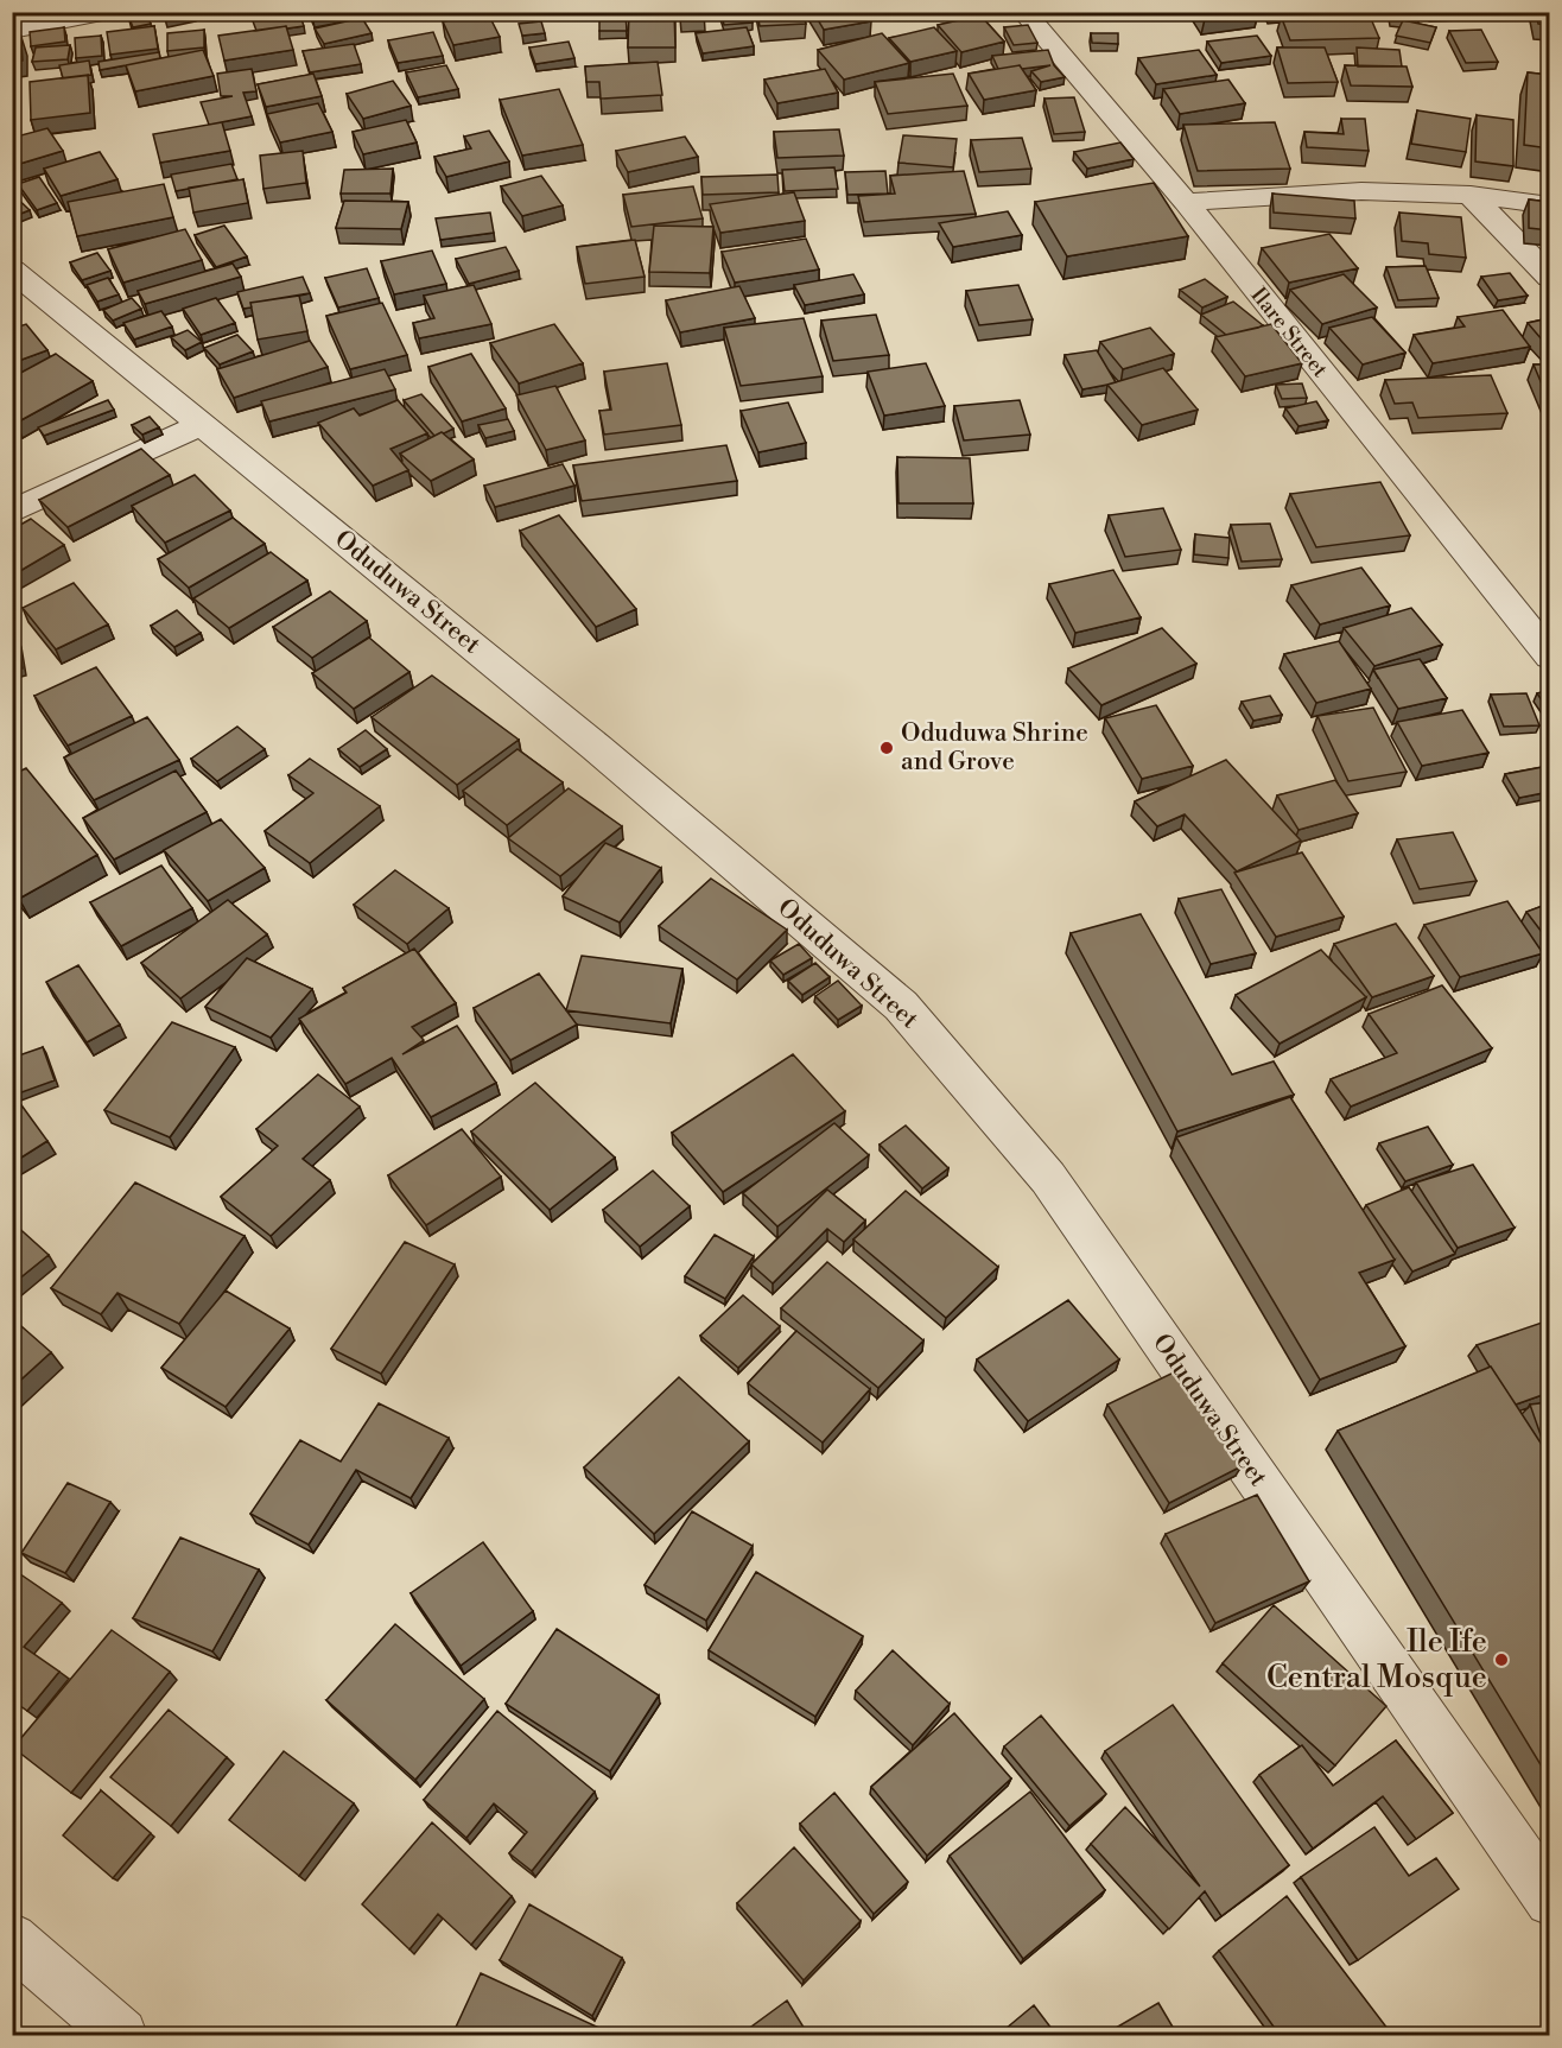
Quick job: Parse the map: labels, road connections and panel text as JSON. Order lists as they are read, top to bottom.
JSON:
{
  "streets": {
    "street": ["Ilare Street", "Oduduwa Street"]
  },
  "places": ["Oduduwa Shrine and Grove", "Ile Ife Central Mosque"]
}
